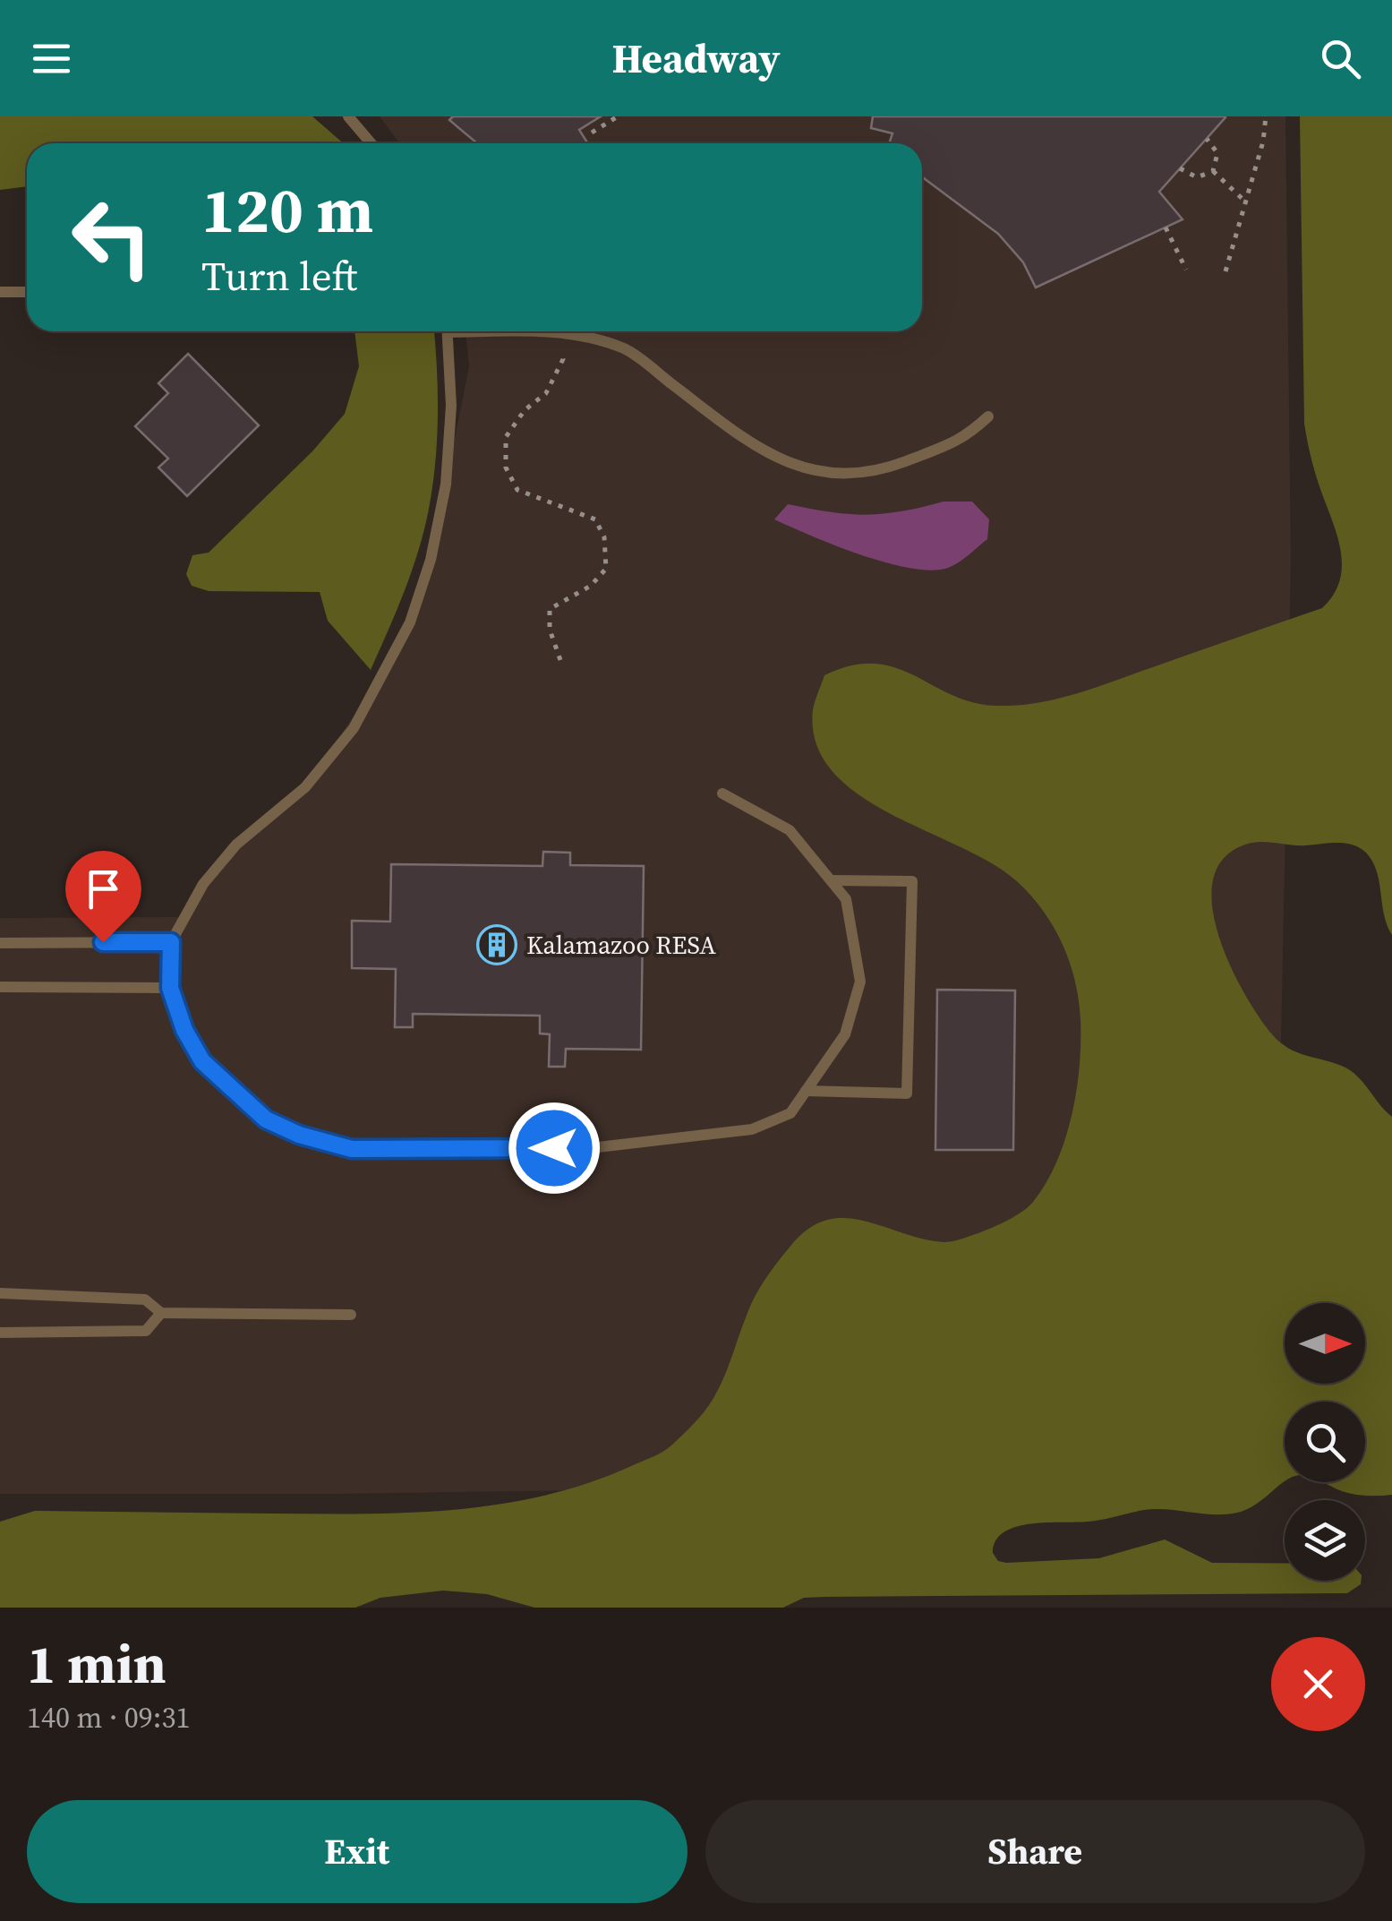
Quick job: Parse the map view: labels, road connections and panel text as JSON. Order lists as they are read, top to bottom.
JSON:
{
  "places": {
    "building": ["Kalamazoo RESA"]
  },
  "north": "right",
  "page": {
    "header": "Headway",
    "turn": ["120 m", "Turn left"],
    "heading": ["1 min", "140 m · 09:31"],
    "buttons": ["Exit", "Share"]
  }
}
